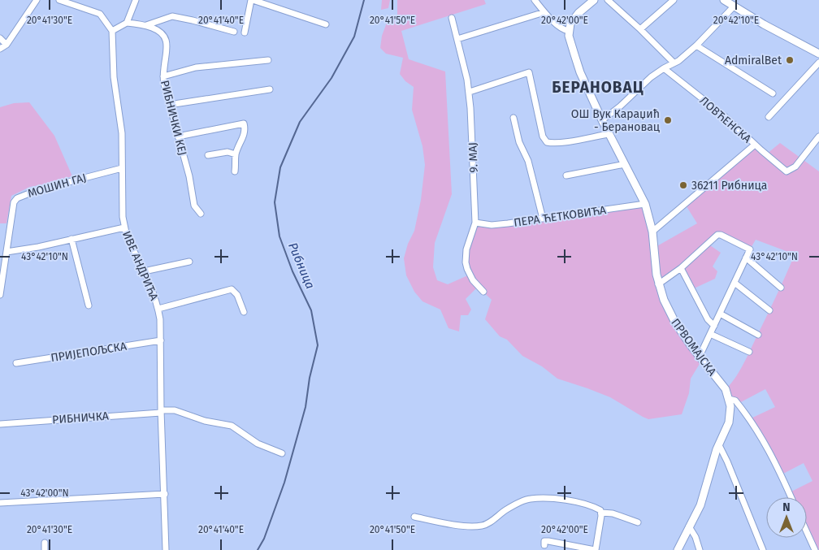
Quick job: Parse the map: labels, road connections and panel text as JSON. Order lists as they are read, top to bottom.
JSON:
{
  "streets": {
    "main road": ["ПРВОМАЈСКА"],
    "street": [
      "РИБНИЧКИ КЕЈ",
      "ЛОВЋЕНСКА",
      "9. МАЈ",
      "МОШИН ГАЈ",
      "ПЕРА ЋЕТКОВИЋА",
      "ИВЕ АНДРИЋА",
      "ПРИЈЕПОЉСКА",
      "РИБНИЧКА"
    ]
  },
  "crossings": [
    ["9. МАЈ", "ПЕРА ЋЕТКОВИЋА"],
    ["МОШИН ГАЈ", "ИВЕ АНДРИЋА"],
    ["ПЕРА ЋЕТКОВИЋА", "ПРВОМАЈСКА"],
    ["ИВЕ АНДРИЋА", "ПРИЈЕПОЉСКА"],
    ["ИВЕ АНДРИЋА", "РИБНИЧКА"]
  ],
  "districts": ["БЕРАНОВАЦ"],
  "water": ["Рибница"],
  "places": ["AdmiralBet", "ОШ Вук Караџић - Берановац", "36211 Рибница"],
  "north": "top",
  "coordinates": [
    "20°41'30\"E",
    "20°41'40\"E",
    "20°41'50\"E",
    "20°42'00\"E",
    "20°42'10\"E",
    "43°42'10\"N",
    "43°42'00\"N"
  ]
}
